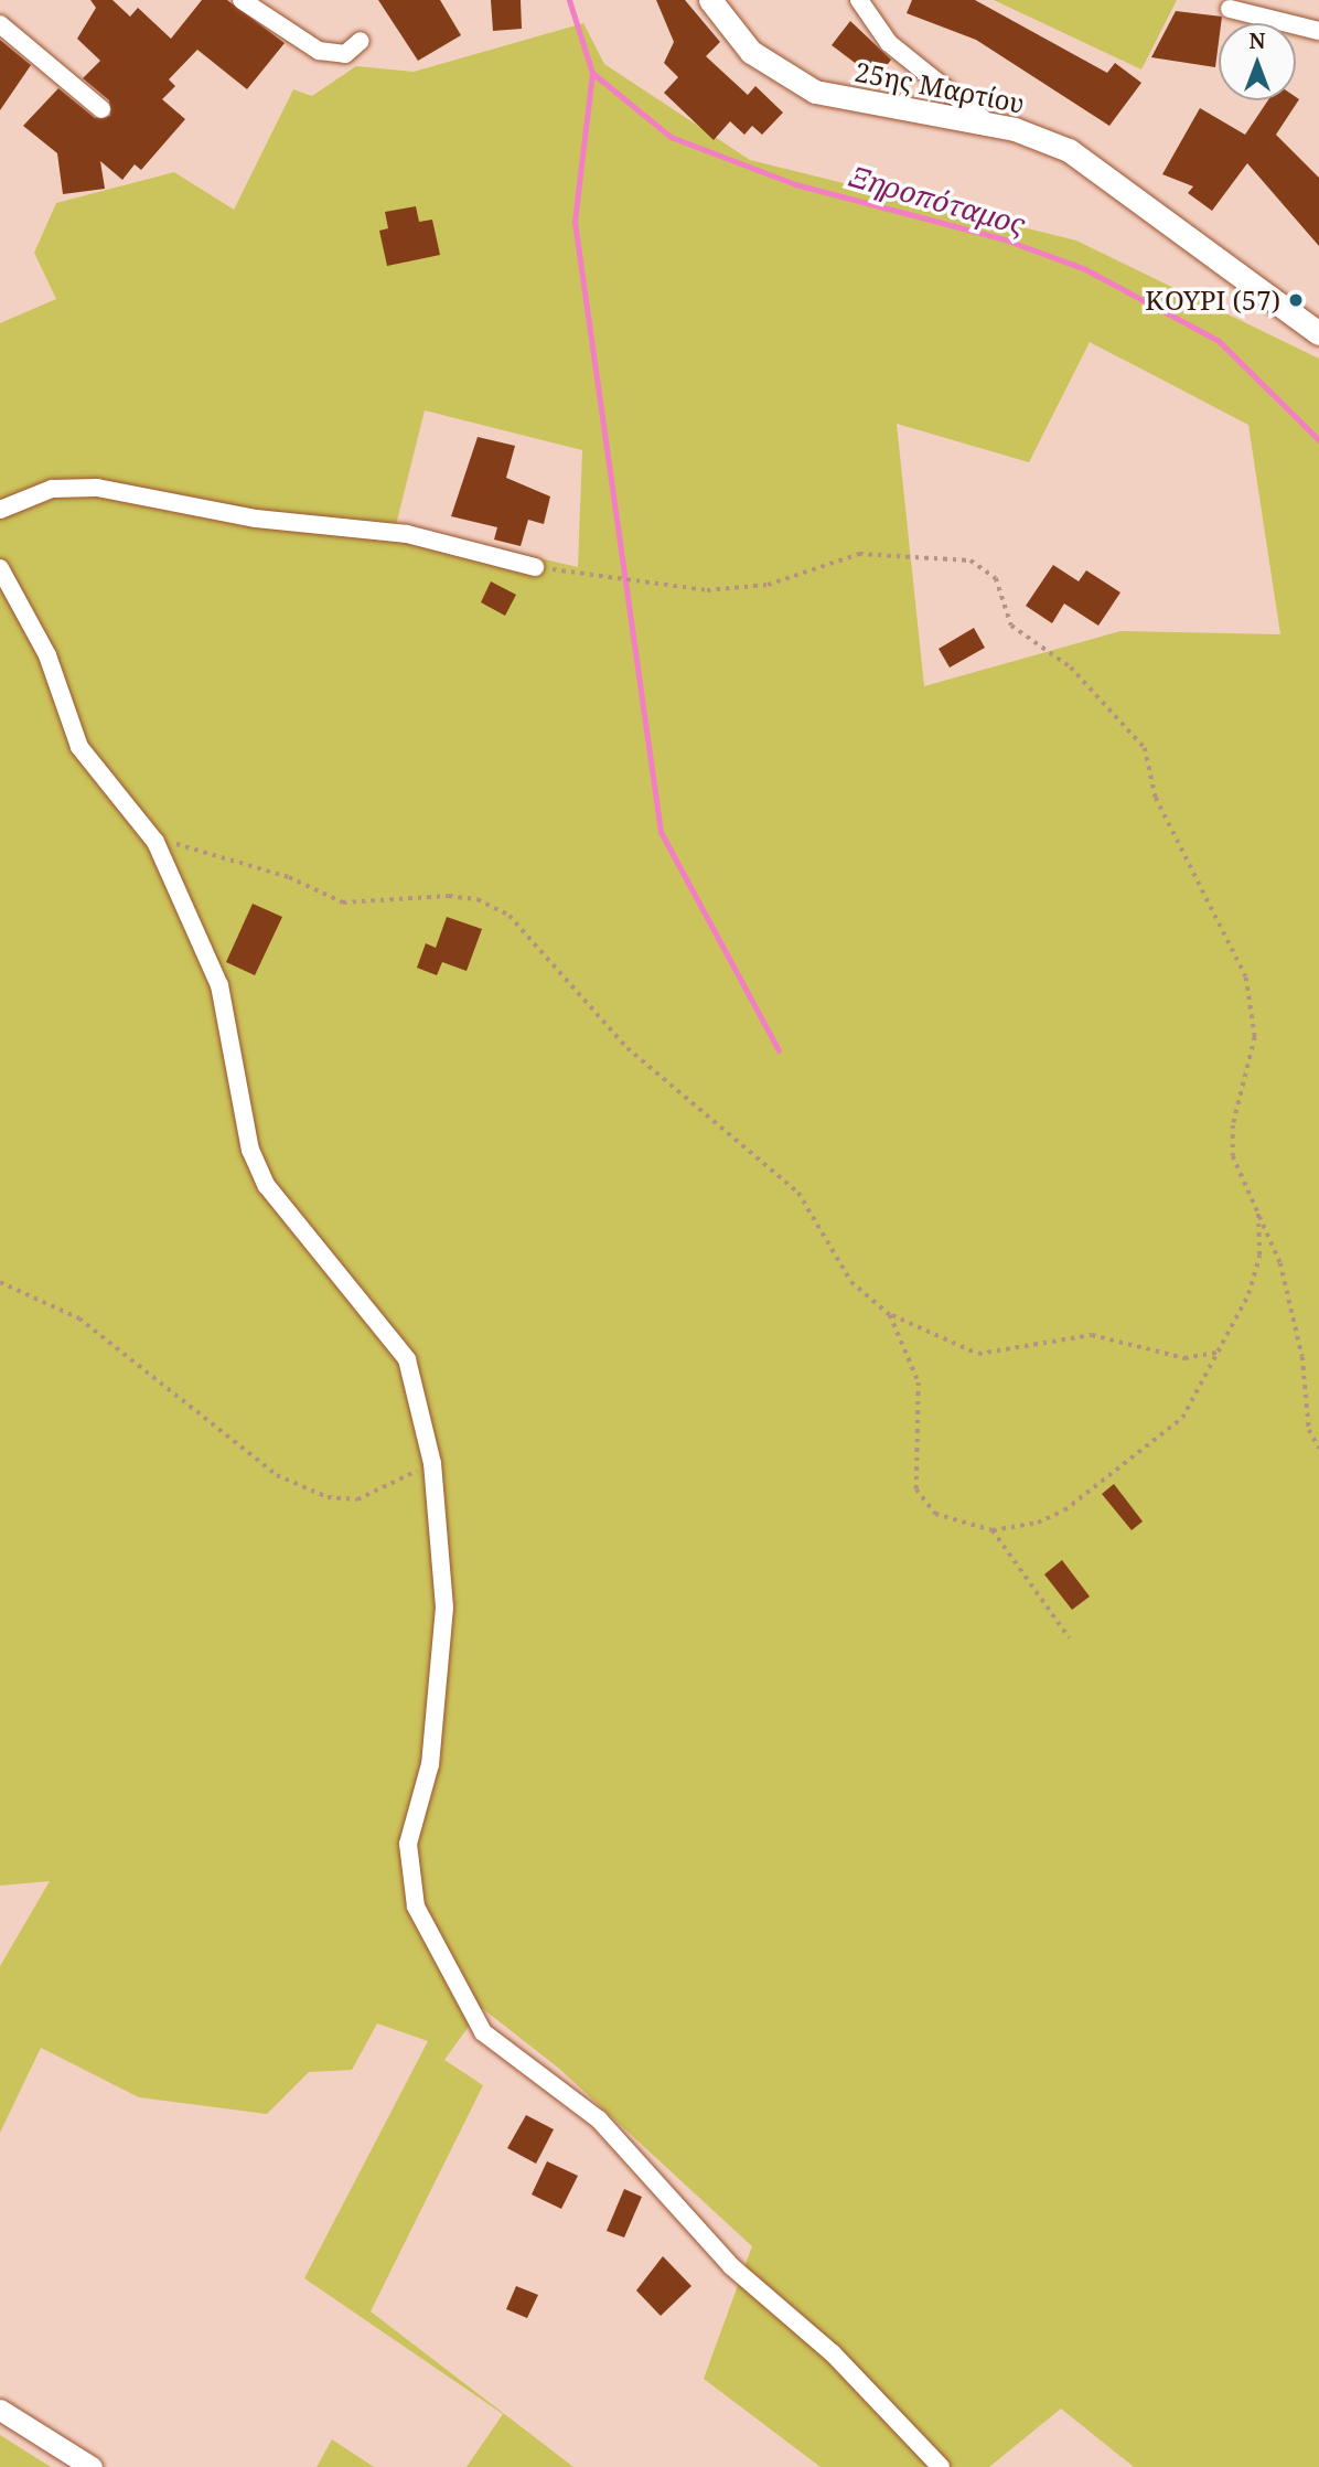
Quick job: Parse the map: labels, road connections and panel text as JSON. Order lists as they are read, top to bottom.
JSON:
{
  "streets": {
    "main road": ["25ης Μαρτίου"]
  },
  "water": ["Ξηροπόταμος"],
  "places": ["ΚΟΥΡΙ (57)"],
  "north": "top"
}
